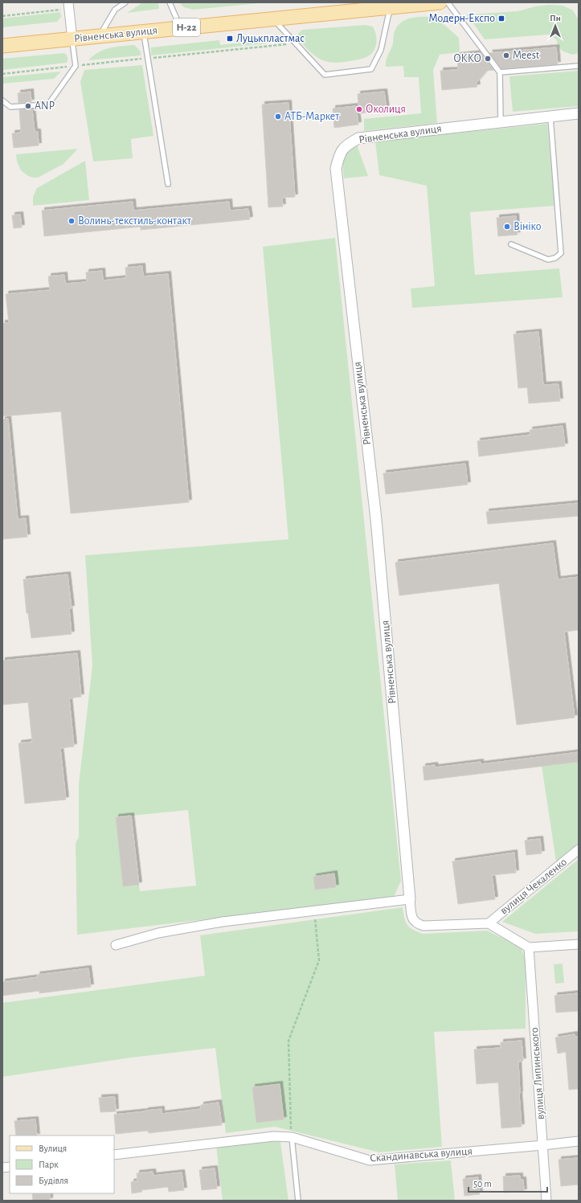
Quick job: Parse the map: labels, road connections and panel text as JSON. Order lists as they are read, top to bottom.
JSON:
{
  "streets": {
    "main road": ["Н-22", "Рівненська вулиця"],
    "street": ["вулиця Чекаленко", "вулиця Липинського", "Скандинавська вулиця"]
  },
  "crossings": [
    ["вулиця Липинського", "Скандинавська вулиця"]
  ],
  "places": {
    "transit": ["Модерн-Експо", "Луцькпластмас"],
    "other": [
      "Meest",
      "ОККО",
      "ANP",
      "Околиця",
      "АТБ-Маркет",
      "Волинь-текстиль-контакт",
      "Вініко"
    ]
  },
  "legend": ["Вулиця", "Парк", "Будівля"],
  "scale_bar": "50 m",
  "north": "top"
}
